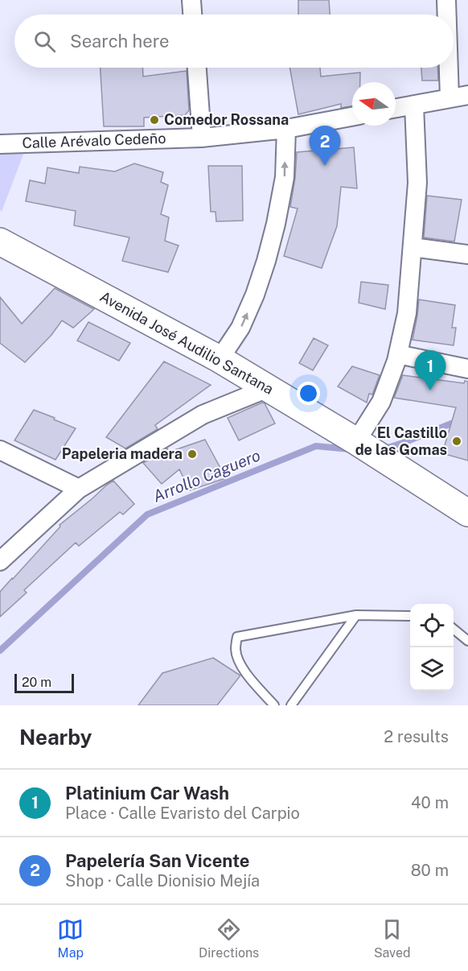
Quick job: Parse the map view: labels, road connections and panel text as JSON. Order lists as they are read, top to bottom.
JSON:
{
  "streets": {
    "main road": ["Avenida José Audilio Santana"],
    "street": ["Calle Arévalo Cedeño"]
  },
  "water": ["Arrollo Caguero"],
  "places": ["Comedor Rossana", "El Castillo de las Gomas", "Papeleria madera"],
  "scale_bar": "20 m",
  "north": "left",
  "page": {
    "search": "Search here",
    "pins": ["2", "1"],
    "scale": "20 m",
    "heading": ["Nearby", "2 results"],
    "list": [
      {
        "mark": "1",
        "name": "Platinium Car Wash",
        "note": "Place · Calle Evaristo del Carpio",
        "value": "40 m"
      },
      {
        "mark": "2",
        "name": "Papelería San Vicente",
        "note": "Shop · Calle Dionisio Mejía",
        "value": "80 m"
      }
    ],
    "nav": ["Map", "Directions", "Saved"]
  }
}
